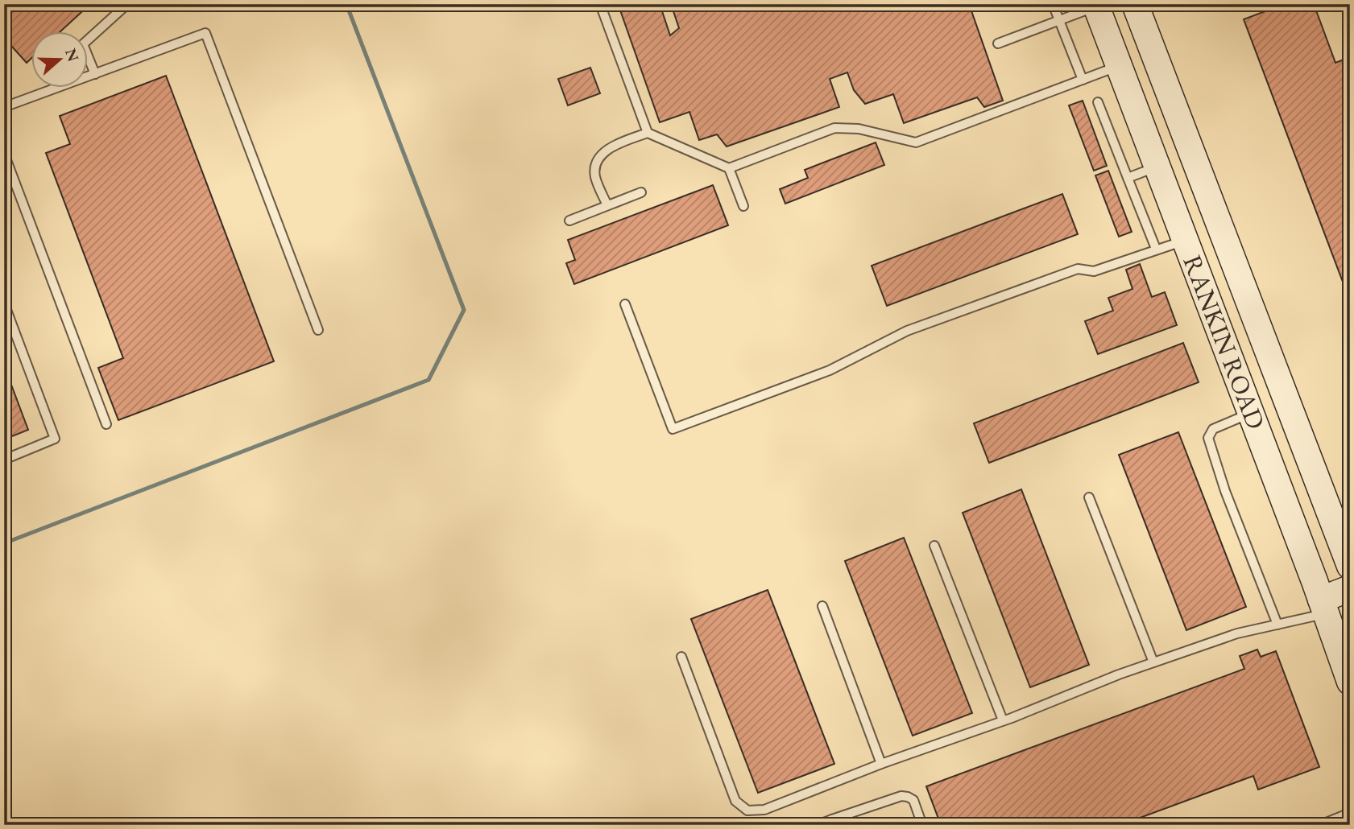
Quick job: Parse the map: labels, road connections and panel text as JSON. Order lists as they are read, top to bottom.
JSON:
{
  "streets": {
    "main road": ["RANKIN ROAD"]
  },
  "north": "right"
}
